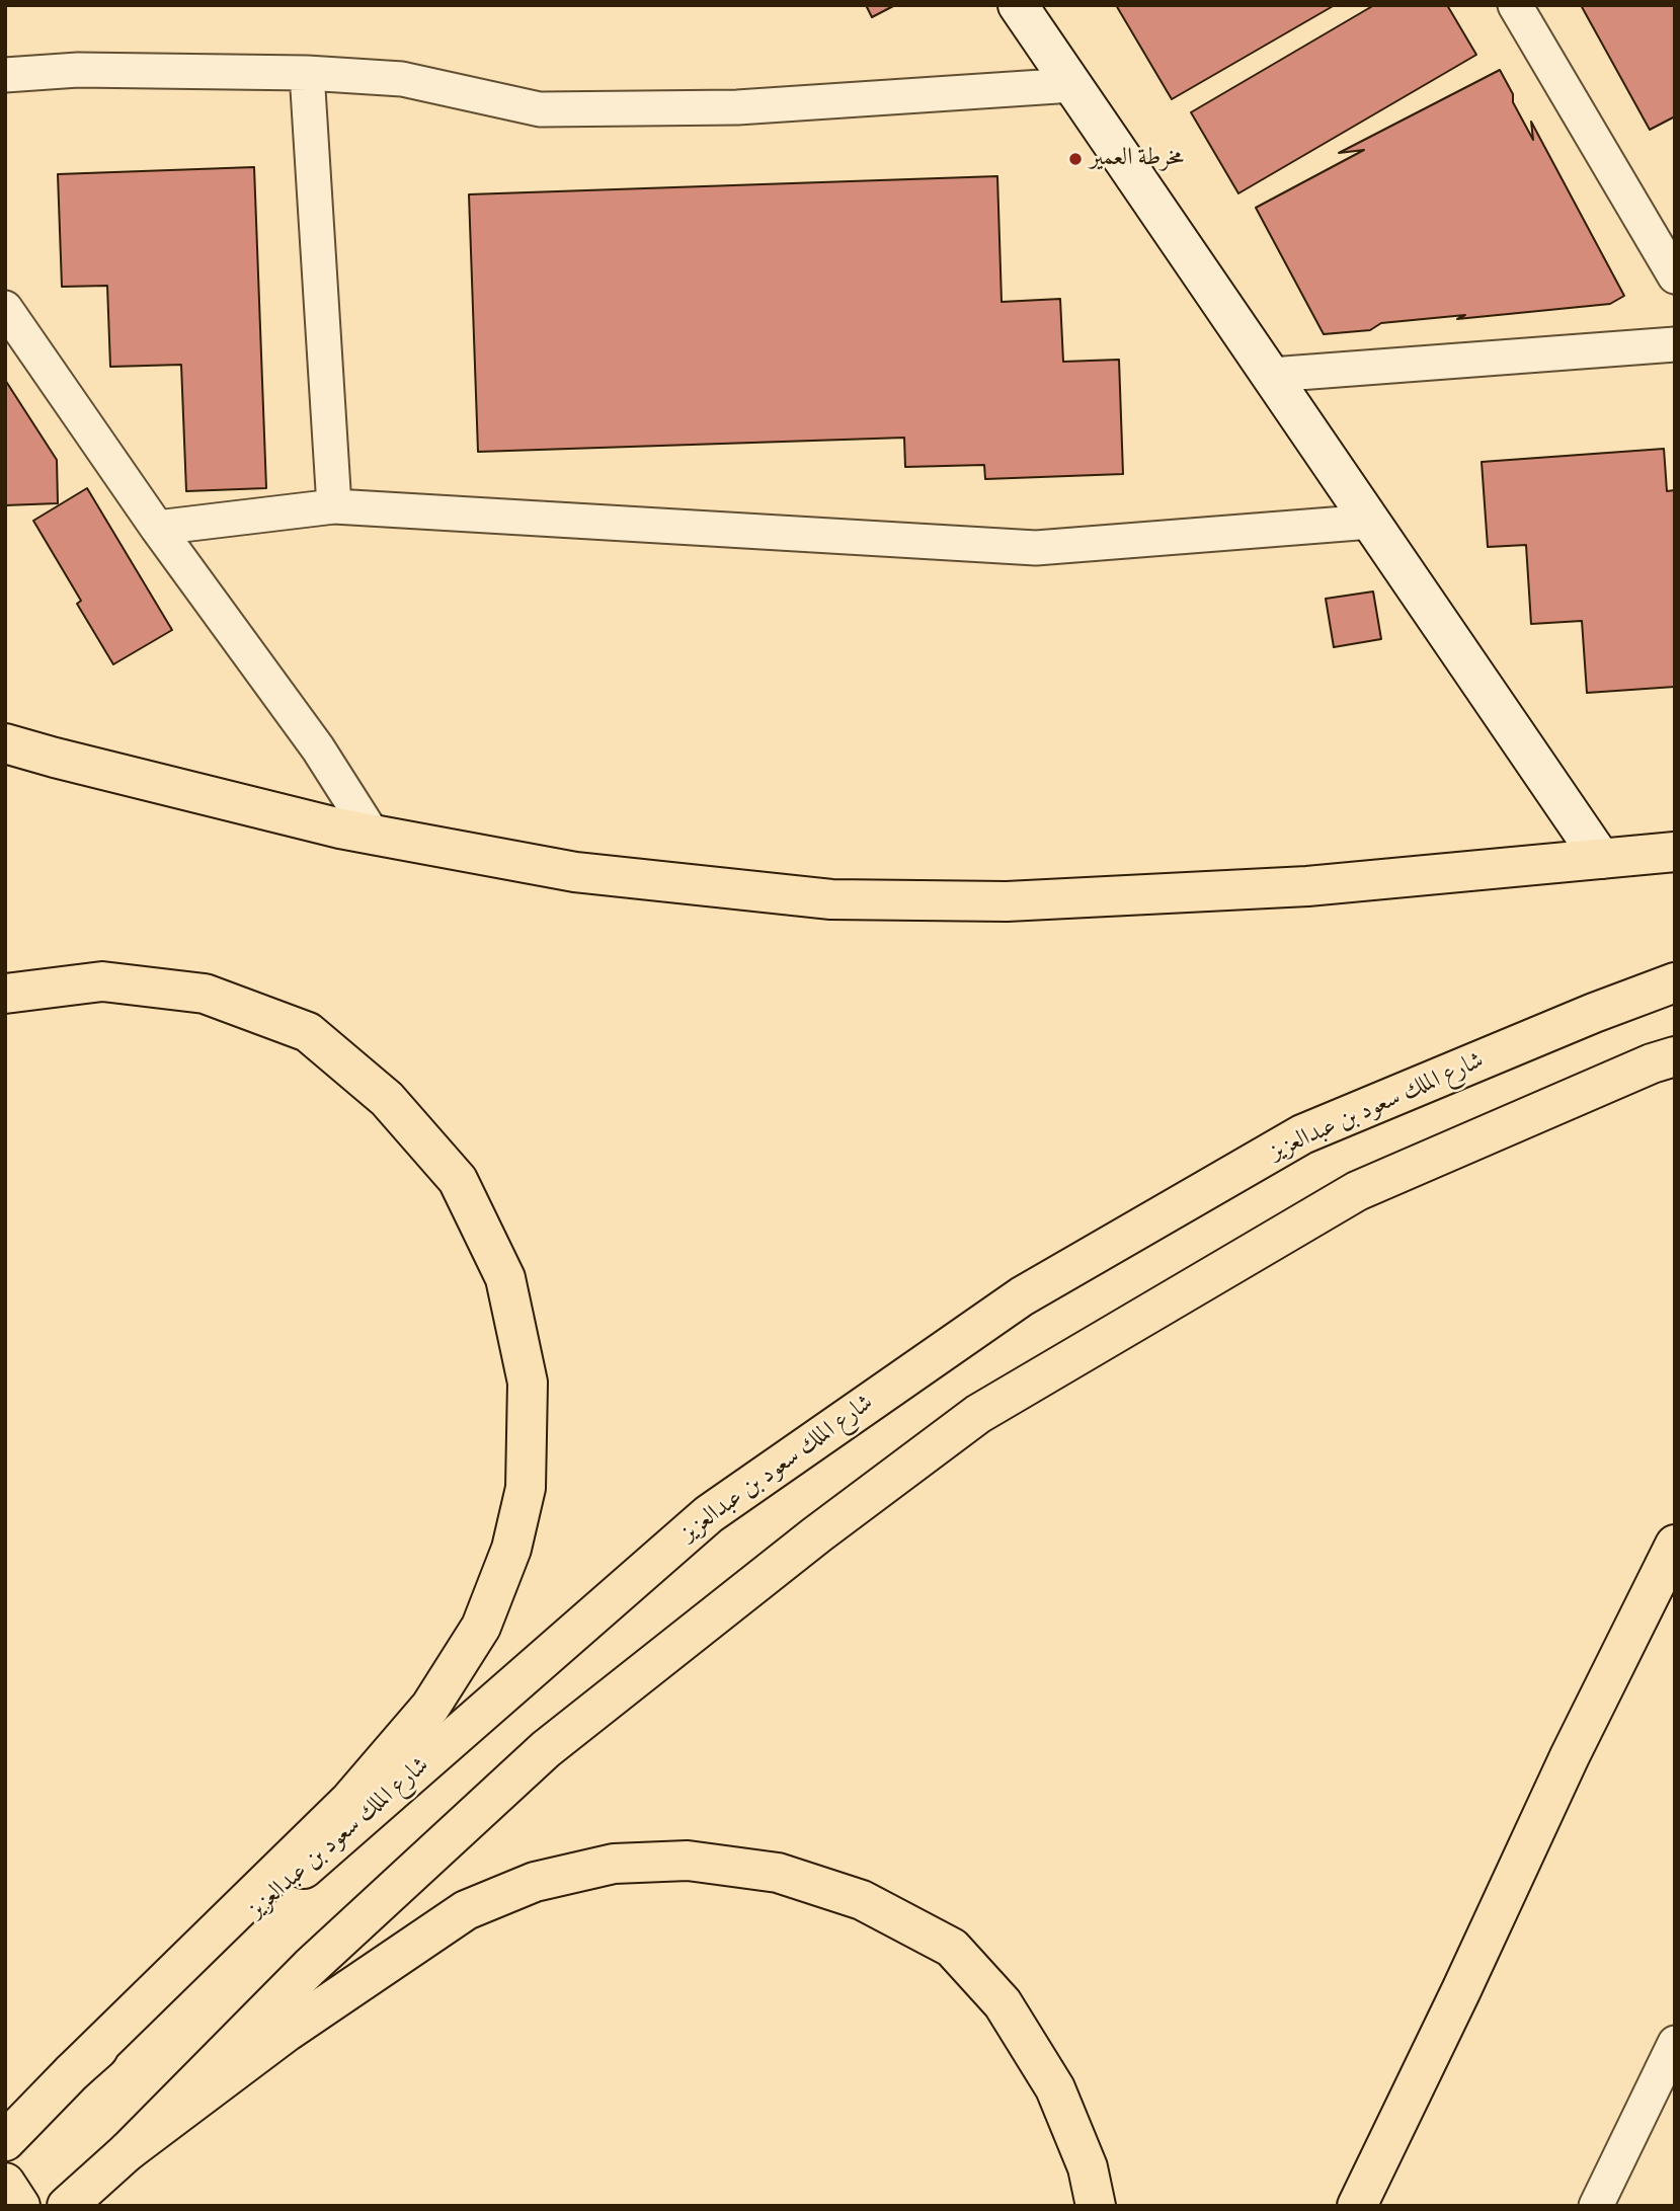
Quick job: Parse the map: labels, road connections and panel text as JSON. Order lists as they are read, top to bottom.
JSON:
{
  "streets": {
    "main road": ["شارع الملك سعود بن عبدالعزيز"]
  },
  "places": ["مخرطة العمير"]
}
